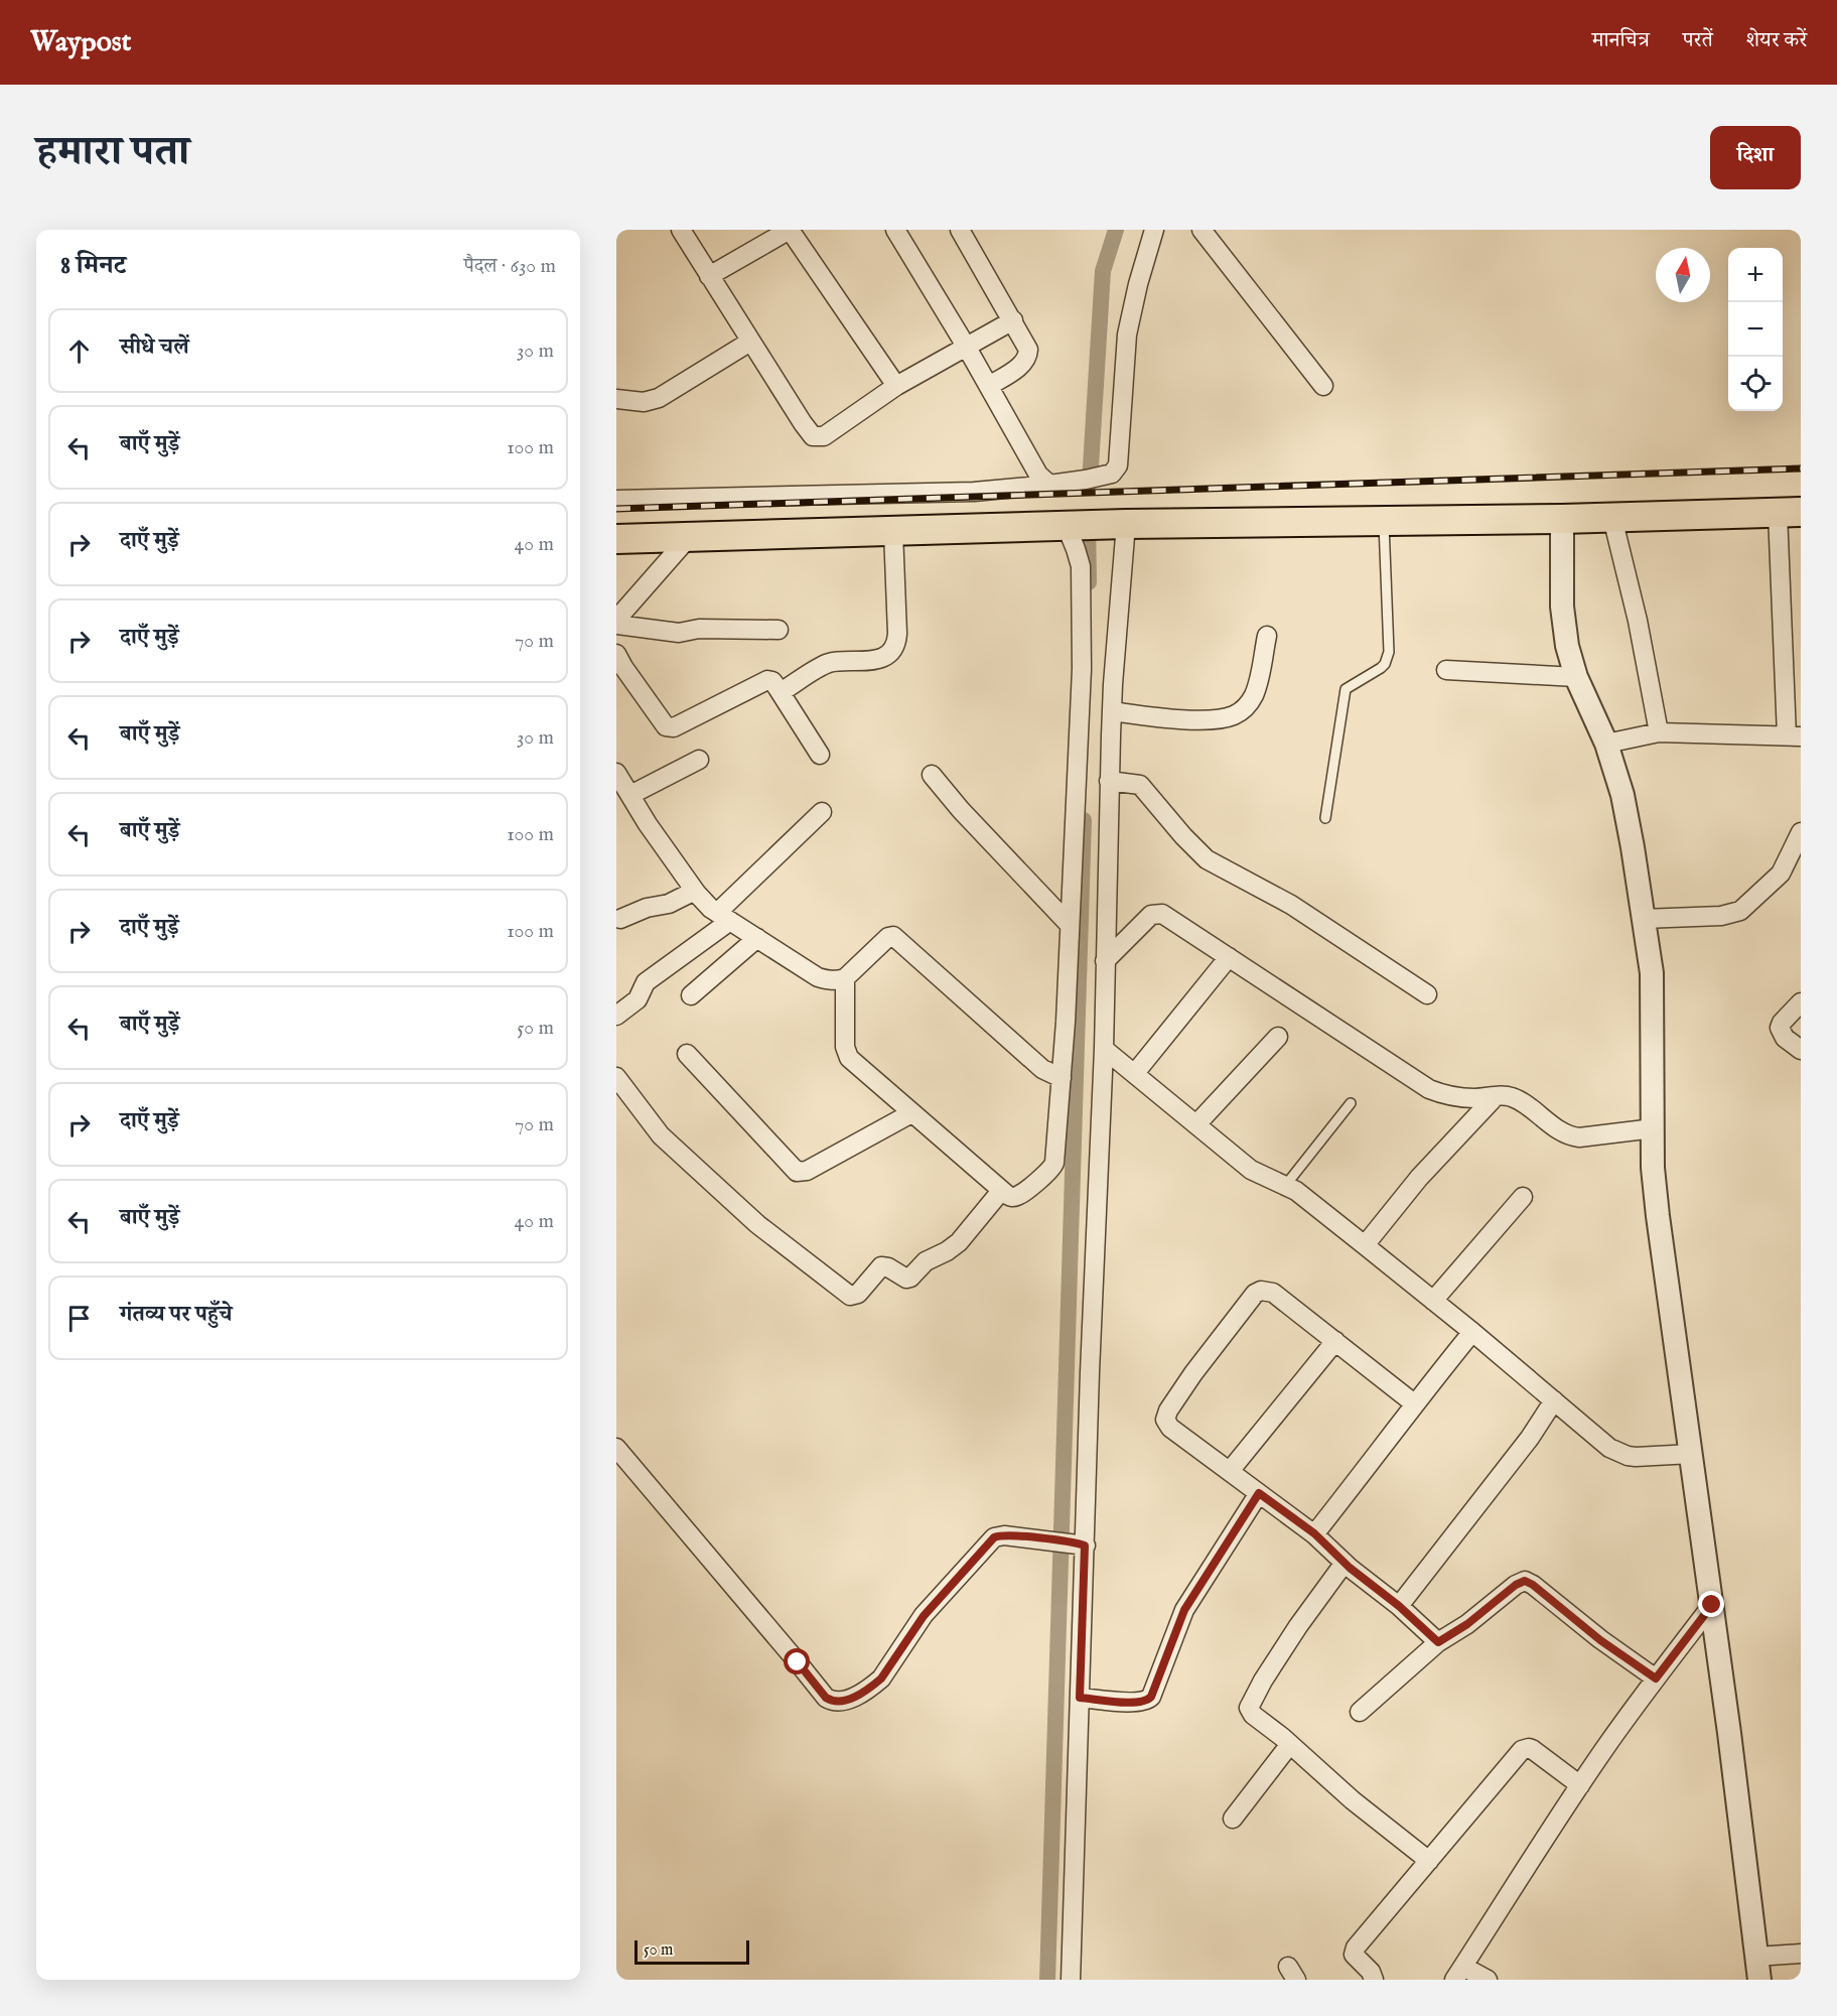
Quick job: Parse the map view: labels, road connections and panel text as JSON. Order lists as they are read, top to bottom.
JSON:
{
  "scale_bar": "50 m",
  "north": "top",
  "page": {
    "header": "Waypost",
    "nav": ["मानचित्र", "परतें", "शेयर करें"],
    "title": "हमारा पता",
    "buttons": "दिशा",
    "heading": ["8 मिनट", "पैदल · 630 m"],
    "map_buttons": ["+", "−"],
    "list": [
      ["सीधे चलें", "30 m"],
      ["बाएँ मुड़ें", "100 m"],
      ["दाएँ मुड़ें", "40 m"],
      ["दाएँ मुड़ें", "70 m"],
      ["बाएँ मुड़ें", "30 m"],
      ["बाएँ मुड़ें", "100 m"],
      ["दाएँ मुड़ें", "100 m"],
      ["बाएँ मुड़ें", "50 m"],
      ["दाएँ मुड़ें", "70 m"],
      ["बाएँ मुड़ें", "40 m"],
      "गंतव्य पर पहुँचे"
    ],
    "scale": "50 m"
  }
}
